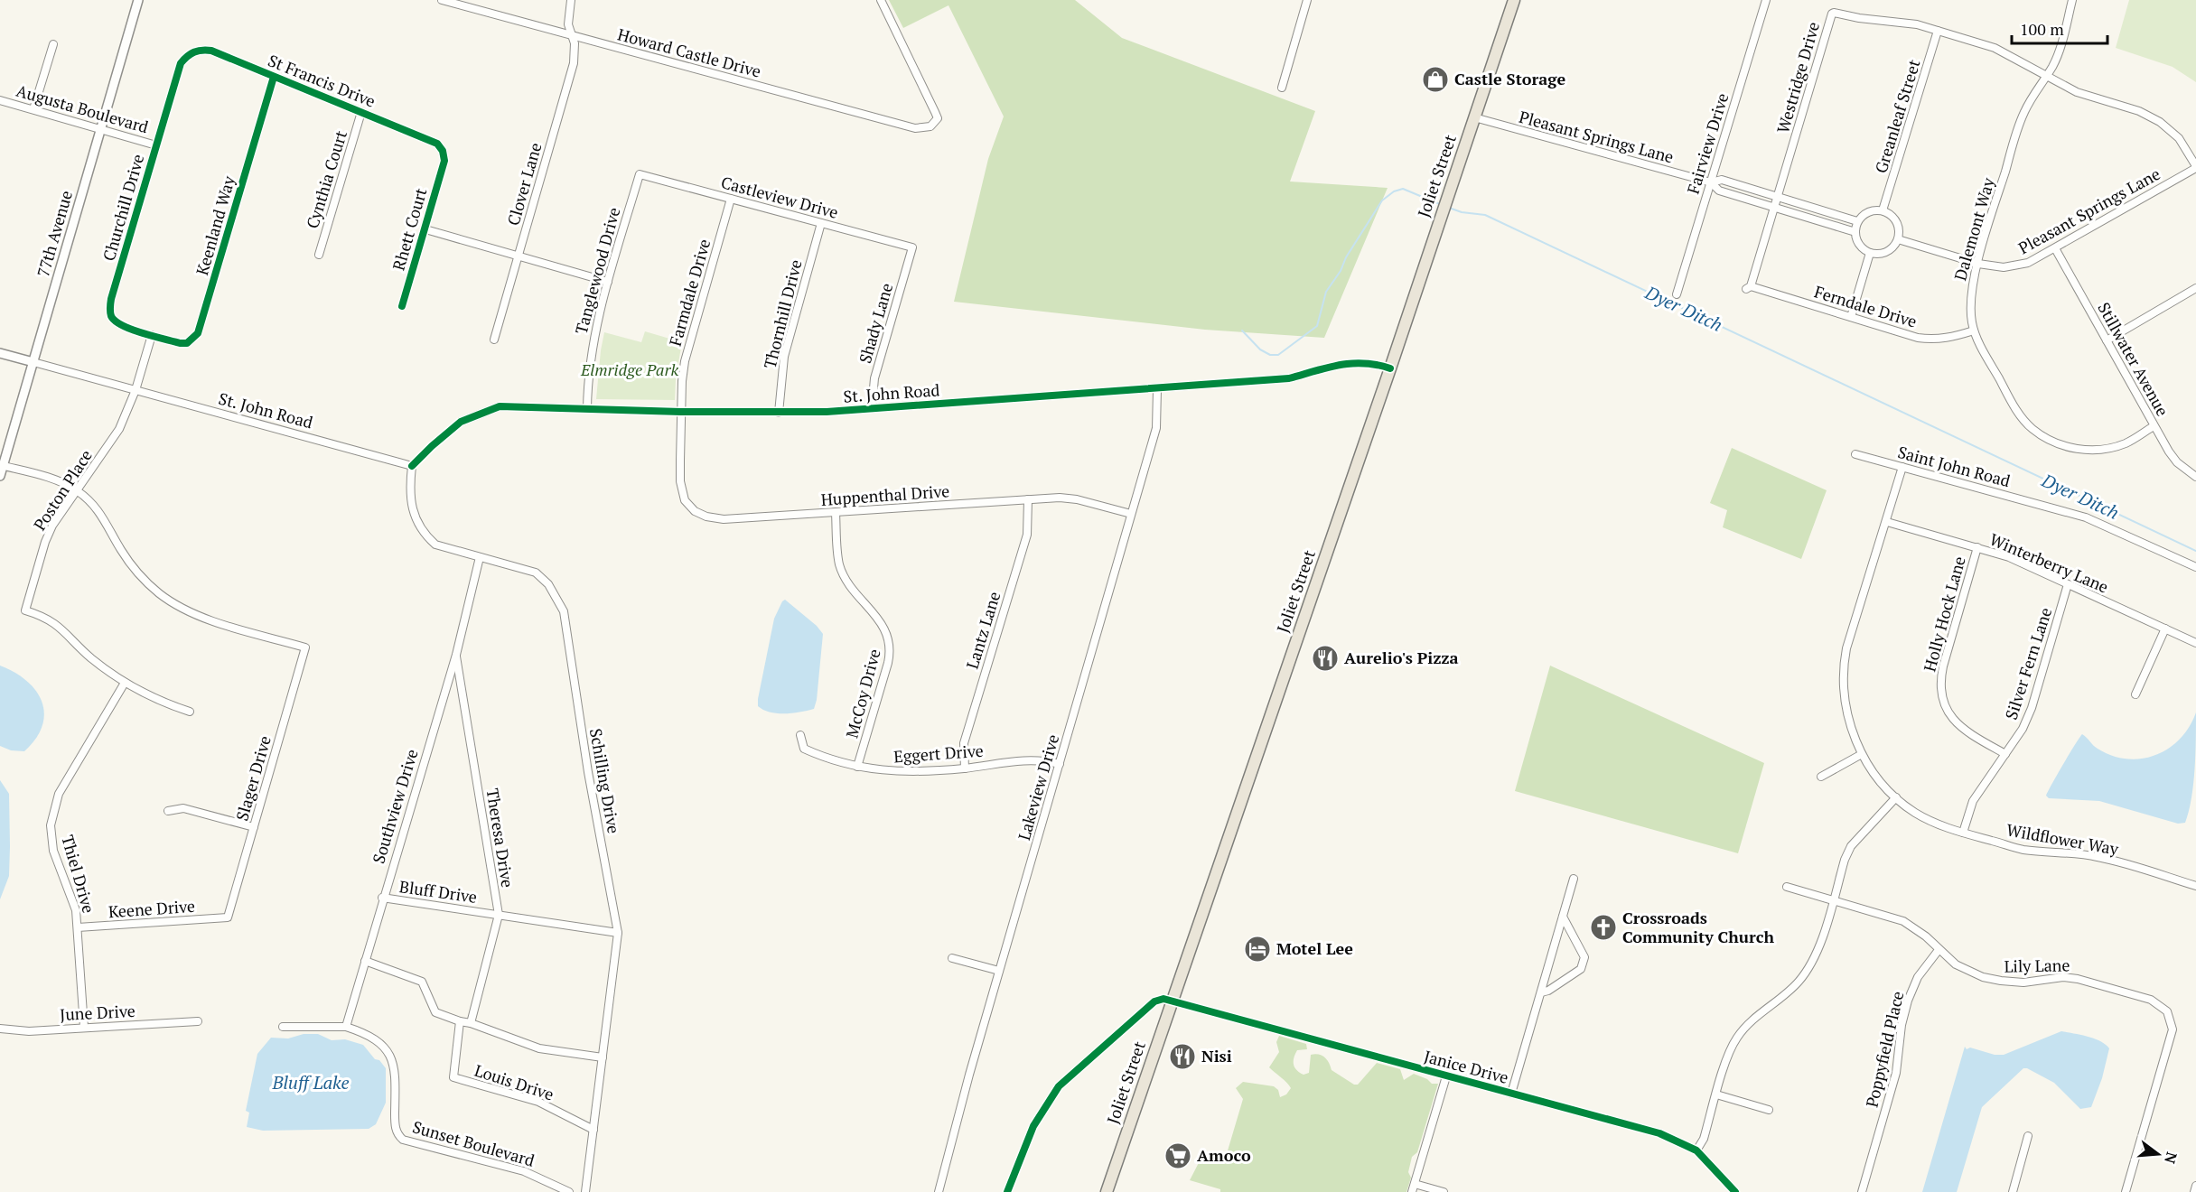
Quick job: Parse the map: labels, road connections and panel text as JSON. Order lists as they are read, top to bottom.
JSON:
{
  "streets": {
    "main road": ["Joliet Street"],
    "street": [
      "Howard Castle Drive",
      "Westridge Drive",
      "St Francis Drive",
      "Augusta Boulevard",
      "Greanleaf Street",
      "Pleasant Springs Lane",
      "Fairview Drive",
      "Cynthia Court",
      "Clover Lane",
      "Castleview Drive",
      "Churchill Drive",
      "Keenland Way",
      "Rhett Court",
      "Dalemont Way",
      "77th Avenue",
      "Tanglewood Drive",
      "Farmdale Drive",
      "Ferndale Drive",
      "Thornhill Drive",
      "Shady Lane",
      "Stillwater Avenue",
      "St. John Road",
      "Saint John Road",
      "Poston Place",
      "Huppenthal Drive",
      "Winterberry Lane",
      "Holly Hock Lane",
      "Lantz Lane",
      "Silver Fern Lane",
      "McCoy Drive",
      "Eggert Drive",
      "Slager Drive",
      "Schilling Drive",
      "Lakeview Drive",
      "Southview Drive",
      "Theresa Drive",
      "Wildflower Way",
      "Thiel Drive",
      "Bluff Drive",
      "Keene Drive",
      "Lily Lane",
      "June Drive",
      "Poppyfield Place",
      "Janice Drive",
      "Louis Drive",
      "Sunset Boulevard"
    ]
  },
  "crossings": [
    ["Howard Castle Drive", "Clover Lane"],
    ["Westridge Drive", "Greanleaf Street"],
    ["Westridge Drive", "Pleasant Springs Lane"],
    ["Westridge Drive", "Dalemont Way"],
    ["St Francis Drive", "Cynthia Court"],
    ["St Francis Drive", "Churchill Drive"],
    ["St Francis Drive", "Keenland Way"],
    ["St Francis Drive", "Rhett Court"],
    ["Augusta Boulevard", "Churchill Drive"],
    ["Augusta Boulevard", "77th Avenue"],
    ["Greanleaf Street", "Pleasant Springs Lane"],
    ["Pleasant Springs Lane", "Fairview Drive"],
    ["Pleasant Springs Lane", "Joliet Street"],
    ["Pleasant Springs Lane", "Dalemont Way"],
    ["Pleasant Springs Lane", "Ferndale Drive"],
    ["Pleasant Springs Lane", "Stillwater Avenue"],
    ["Joliet Street", "St. John Road"],
    ["Joliet Street", "Janice Drive"],
    ["Castleview Drive", "Tanglewood Drive"],
    ["Castleview Drive", "Farmdale Drive"],
    ["Castleview Drive", "Thornhill Drive"],
    ["Castleview Drive", "Shady Lane"],
    ["Churchill Drive", "Keenland Way"],
    ["Churchill Drive", "Poston Place"],
    ["Keenland Way", "Poston Place"],
    ["Dalemont Way", "Ferndale Drive"],
    ["Dalemont Way", "Stillwater Avenue"],
    ["77th Avenue", "St. John Road"],
    ["Tanglewood Drive", "St. John Road"],
    ["Farmdale Drive", "St. John Road"],
    ["Farmdale Drive", "Huppenthal Drive"],
    ["Thornhill Drive", "St. John Road"],
    ["Shady Lane", "St. John Road"],
    ["St. John Road", "Poston Place"],
    ["St. John Road", "Schilling Drive"],
    ["St. John Road", "Lakeview Drive"],
    ["Saint John Road", "Wildflower Way"],
    ["Poston Place", "Slager Drive"],
    ["Poston Place", "Thiel Drive"],
    ["Huppenthal Drive", "Lantz Lane"],
    ["Huppenthal Drive", "McCoy Drive"],
    ["Huppenthal Drive", "Lakeview Drive"],
    ["Winterberry Lane", "Holly Hock Lane"],
    ["Winterberry Lane", "Silver Fern Lane"],
    ["Winterberry Lane", "Wildflower Way"],
    ["Holly Hock Lane", "Silver Fern Lane"],
    ["Lantz Lane", "Eggert Drive"],
    ["Silver Fern Lane", "Wildflower Way"],
    ["McCoy Drive", "Eggert Drive"],
    ["Eggert Drive", "Lakeview Drive"],
    ["Slager Drive", "Keene Drive"],
    ["Schilling Drive", "Southview Drive"],
    ["Schilling Drive", "Bluff Drive"],
    ["Schilling Drive", "Louis Drive"],
    ["Southview Drive", "Theresa Drive"],
    ["Southview Drive", "Bluff Drive"],
    ["Southview Drive", "Sunset Boulevard"],
    ["Theresa Drive", "Bluff Drive"],
    ["Thiel Drive", "Keene Drive"],
    ["Thiel Drive", "June Drive"],
    ["Lily Lane", "Poppyfield Place"]
  ],
  "water": ["Dyer Ditch", "Bluff Lake"],
  "parks": ["Elmridge Park"],
  "places": {
    "shop": ["Castle Storage"],
    "restaurant": ["Aurelio's Pizza", "Nisi"],
    "church": ["Crossroads Community Church"],
    "hotel": ["Motel Lee"],
    "supermarket": ["Amoco"]
  },
  "scale_bar": "100 m",
  "north": "right"
}
